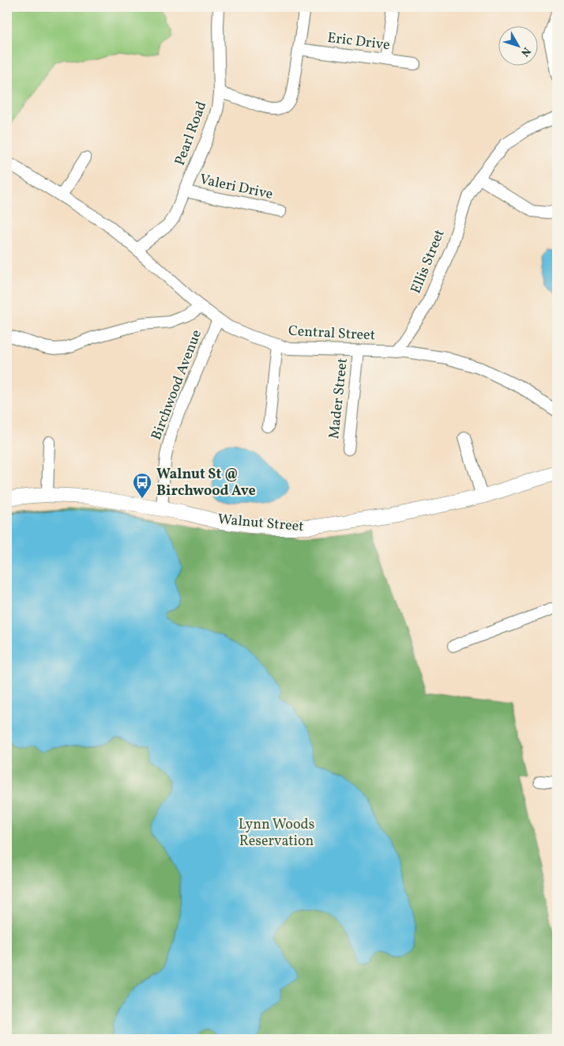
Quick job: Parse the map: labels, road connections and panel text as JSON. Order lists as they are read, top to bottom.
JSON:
{
  "streets": {
    "main road": ["Walnut Street"],
    "street": [
      "Eric Drive",
      "Pearl Road",
      "Valeri Drive",
      "Ellis Street",
      "Central Street",
      "Birchwood Avenue",
      "Mader Street"
    ]
  },
  "crossings": [
    ["Pearl Road", "Valeri Drive"],
    ["Pearl Road", "Central Street"],
    ["Ellis Street", "Central Street"],
    ["Central Street", "Birchwood Avenue"],
    ["Central Street", "Mader Street"],
    ["Birchwood Avenue", "Walnut Street"]
  ],
  "parks": ["Lynn Woods Reservation"],
  "places": {
    "bus stop": ["Walnut St @ Birchwood Ave"]
  },
  "north": "bottom right"
}
